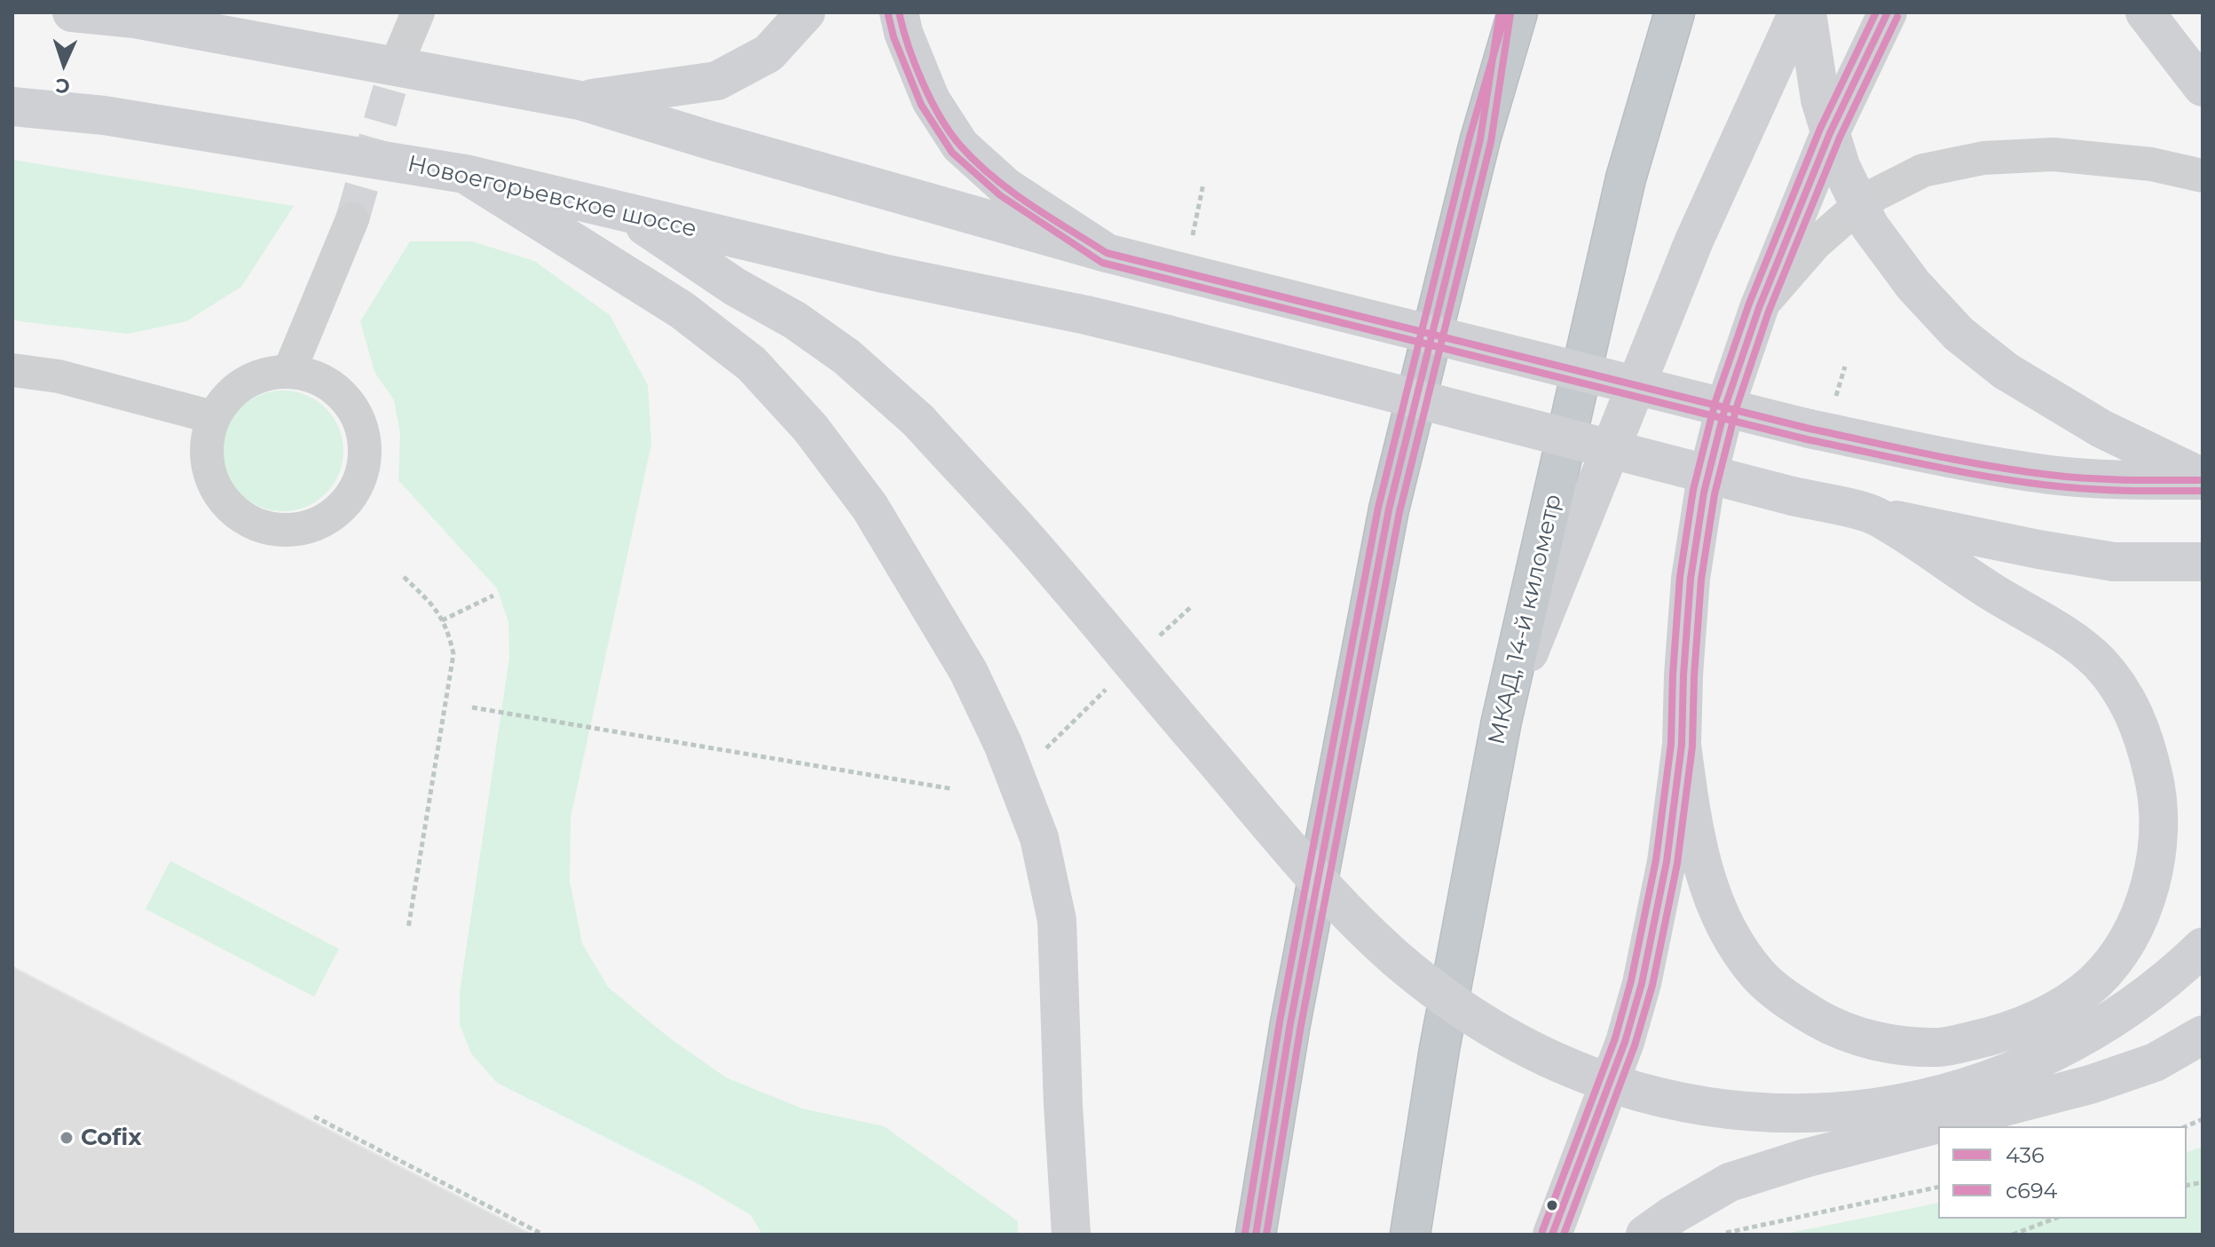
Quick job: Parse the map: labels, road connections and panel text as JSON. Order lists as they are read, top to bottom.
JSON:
{
  "streets": {
    "highway": ["МКАД, 14-й километр"],
    "main road": ["Новоегорьевское шоссе"]
  },
  "places": ["Cofix"],
  "lines": ["transit line 436", "transit line с694"],
  "legend": ["436", "с694"],
  "north": "bottom"
}
